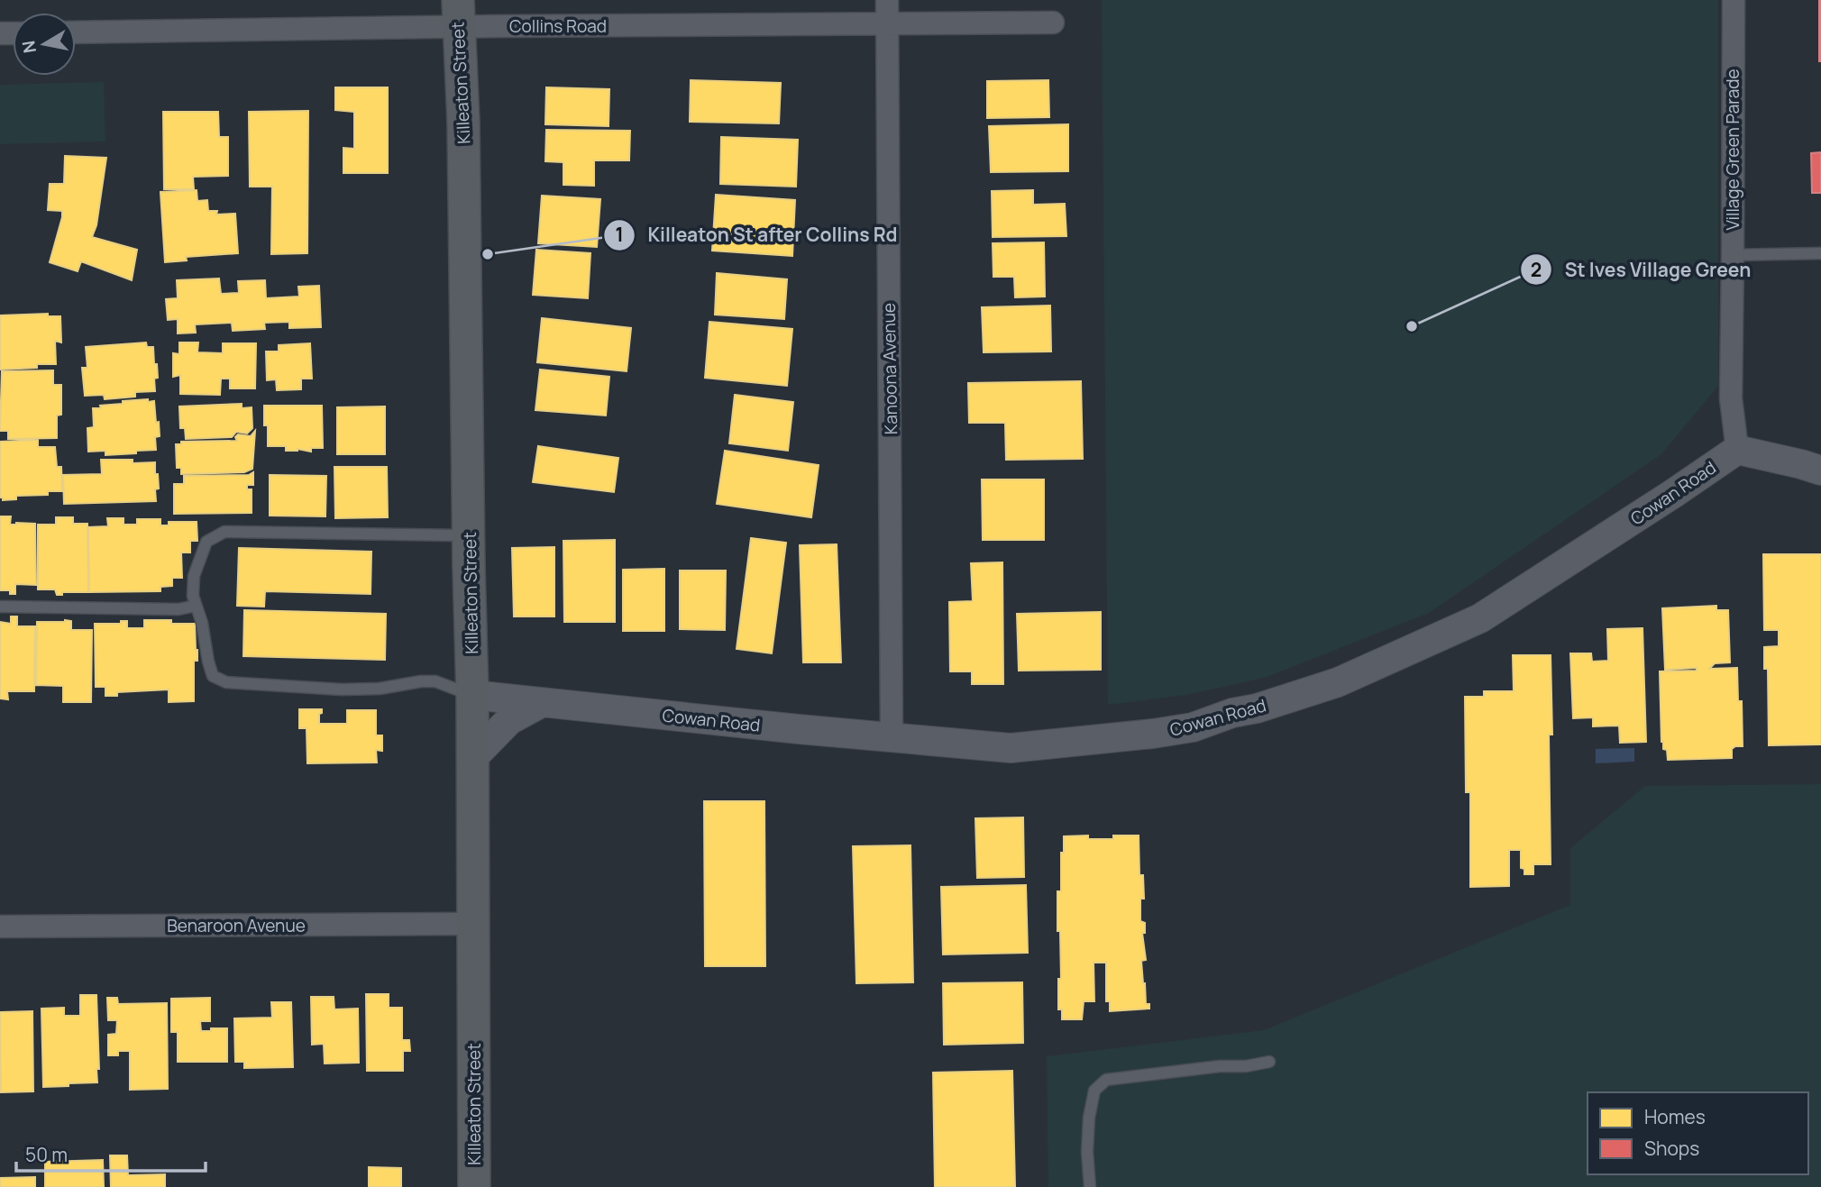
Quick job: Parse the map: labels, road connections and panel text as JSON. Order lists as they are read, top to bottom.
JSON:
{
  "streets": {
    "main road": ["Killeaton Street"],
    "street": [
      "Collins Road",
      "Village Green Parade",
      "Kanoona Avenue",
      "Cowan Road",
      "Benaroon Avenue"
    ]
  },
  "crossings": [
    ["Collins Road", "Killeaton Street"],
    ["Collins Road", "Kanoona Avenue"],
    ["Killeaton Street", "Cowan Road"],
    ["Killeaton Street", "Benaroon Avenue"],
    ["Village Green Parade", "Cowan Road"],
    ["Kanoona Avenue", "Cowan Road"]
  ],
  "places": ["Killeaton St after Collins Rd", "St Ives Village Green"],
  "legend": ["Homes", "Shops"],
  "scale_bar": "50 m",
  "north": "left"
}
